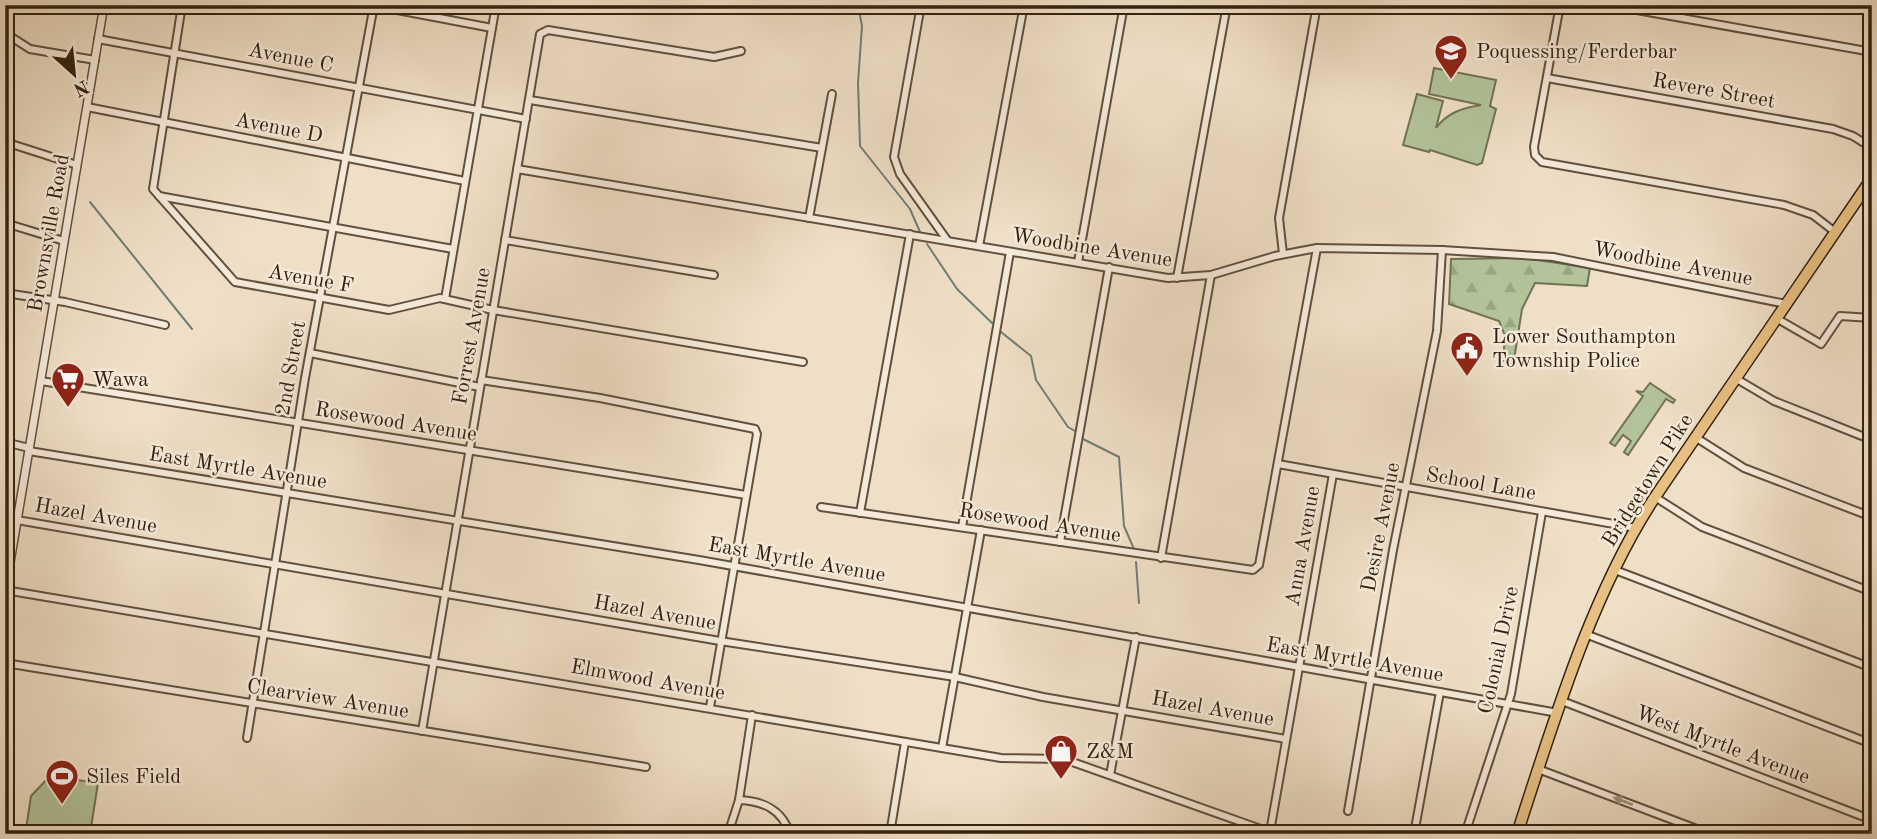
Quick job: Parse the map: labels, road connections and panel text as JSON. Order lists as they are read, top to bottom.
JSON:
{
  "streets": {
    "main road": ["Bridgetown Pike"],
    "street": [
      "Avenue C",
      "Revere Street",
      "Avenue D",
      "Brownsville Road",
      "Woodbine Avenue",
      "Avenue F",
      "Forrest Avenue",
      "2nd Street",
      "Rosewood Avenue",
      "East Myrtle Avenue",
      "School Lane",
      "Hazel Avenue",
      "Desire Avenue",
      "Anna Avenue",
      "Colonial Drive",
      "Elmwood Avenue",
      "Clearview Avenue",
      "West Myrtle Avenue"
    ]
  },
  "crossings": [
    ["Avenue C", "Brownsville Road"],
    ["Avenue C", "Forrest Avenue"],
    ["Avenue C", "2nd Street"],
    ["Avenue D", "Brownsville Road"],
    ["Avenue D", "2nd Street"],
    ["Brownsville Road", "Rosewood Avenue"],
    ["Brownsville Road", "East Myrtle Avenue"],
    ["Brownsville Road", "Hazel Avenue"],
    ["Brownsville Road", "Elmwood Avenue"],
    ["Woodbine Avenue", "Forrest Avenue"],
    ["Woodbine Avenue", "Bridgetown Pike"],
    ["Woodbine Avenue", "Desire Avenue"],
    ["Avenue F", "Forrest Avenue"],
    ["Avenue F", "2nd Street"],
    ["Forrest Avenue", "Rosewood Avenue"],
    ["Forrest Avenue", "East Myrtle Avenue"],
    ["Forrest Avenue", "Hazel Avenue"],
    ["Forrest Avenue", "Elmwood Avenue"],
    ["Forrest Avenue", "Clearview Avenue"],
    ["2nd Street", "Rosewood Avenue"],
    ["2nd Street", "East Myrtle Avenue"],
    ["2nd Street", "Hazel Avenue"],
    ["2nd Street", "Elmwood Avenue"],
    ["2nd Street", "Clearview Avenue"],
    ["Rosewood Avenue", "School Lane"],
    ["East Myrtle Avenue", "Bridgetown Pike"],
    ["East Myrtle Avenue", "Desire Avenue"],
    ["East Myrtle Avenue", "Anna Avenue"],
    ["East Myrtle Avenue", "Colonial Drive"],
    ["Bridgetown Pike", "School Lane"],
    ["Bridgetown Pike", "West Myrtle Avenue"],
    ["School Lane", "Desire Avenue"],
    ["School Lane", "Anna Avenue"],
    ["School Lane", "Colonial Drive"],
    ["Hazel Avenue", "Anna Avenue"],
    ["Anna Avenue", "Elmwood Avenue"]
  ],
  "places": {
    "school or university": ["Poquessing/Ferderbar"],
    "public building": ["Lower Southampton Township Police"],
    "supermarket": ["Wawa"],
    "shop": ["Z&M"],
    "sports": ["Siles Field"]
  },
  "north": "bottom right"
}
